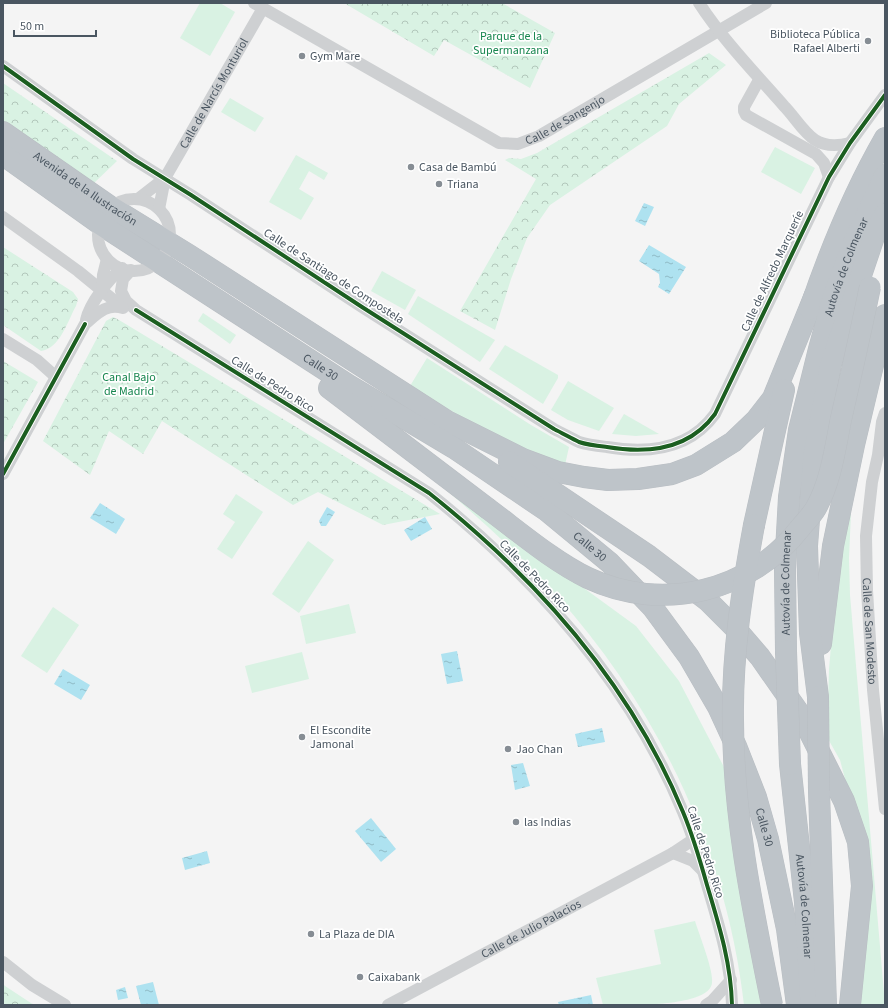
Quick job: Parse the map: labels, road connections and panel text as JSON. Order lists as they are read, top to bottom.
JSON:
{
  "streets": {
    "highway": ["Avenida de la Ilustración", "Autovía de Colmenar", "Calle 30"],
    "street": [
      "Calle de Narcís Monturiol",
      "Calle de Sangenjo",
      "Calle de Alfredo Marqueríe",
      "Calle de Santiago de Compostela",
      "Calle de Pedro Rico",
      "Calle de San Modesto",
      "Calle de Julio Palacios"
    ]
  },
  "crossings": [
    ["Calle de Narcís Monturiol", "Calle de Sangenjo"],
    ["Calle de Narcís Monturiol", "Calle de Santiago de Compostela"],
    ["Avenida de la Ilustración", "Calle 30"],
    ["Calle de Alfredo Marqueríe", "Calle de Santiago de Compostela"],
    ["Calle de Pedro Rico", "Calle de Julio Palacios"]
  ],
  "parks": ["Parque de la Supermanzana", "Canal Bajo de Madrid"],
  "places": [
    "Biblioteca Pública Rafael Alberti",
    "Gym Mare",
    "Casa de Bambú",
    "Triana",
    "El Escondite Jamonal",
    "Jao Chan",
    "las Indias",
    "La Plaza de DIA",
    "Caixabank"
  ],
  "scale_bar": "50 m"
}
